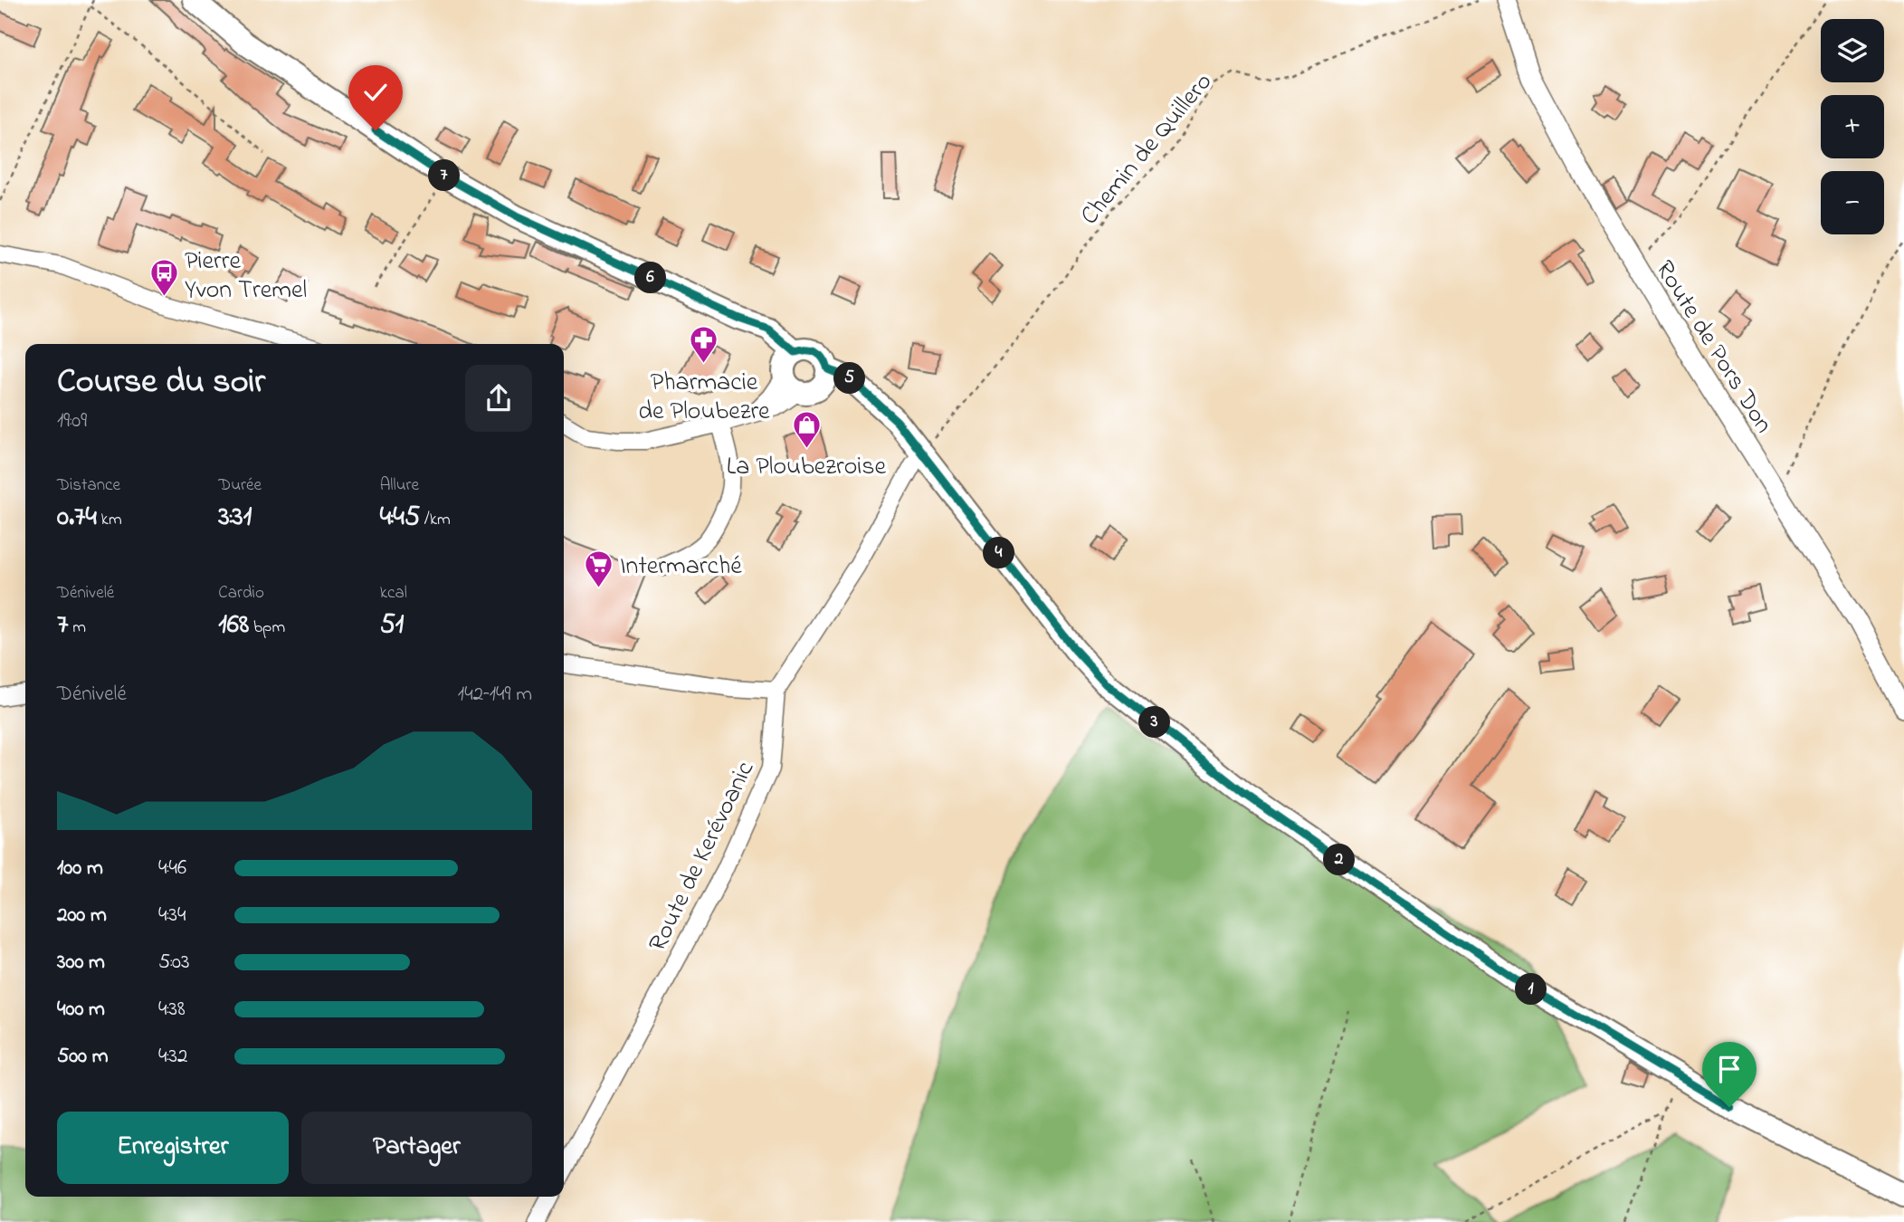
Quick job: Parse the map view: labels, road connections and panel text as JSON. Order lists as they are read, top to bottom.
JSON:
{
  "streets": {
    "street": ["Route de Pors Don", "Route de Kerévoanic"],
    "path": ["Chemin de Quillero"]
  },
  "crossings": [
    ["Chemin de Quillero", "Route de Kerévoanic"]
  ],
  "places": {
    "bus stop": ["Pierre Yvon Tremel"],
    "pharmacy": ["Pharmacie de Ploubezre"],
    "shop": ["La Ploubezroise"],
    "supermarket": ["Intermarché"]
  },
  "page": {
    "map_buttons": ["+", "−"],
    "pins": [
      "7",
      "6",
      "5",
      "4",
      "3",
      "2",
      "1"
    ],
    "heading": ["Course du soir", "19:09"],
    "stats": [
      ["Distance", "0.74 km"],
      ["Durée", "3:31"],
      ["Allure", "4:45 /km"],
      ["Dénivelé", "7 m"],
      ["Cardio", "168 bpm"],
      ["kcal", "51"]
    ],
    "chart": ["Dénivelé", "142–149 m"],
    "list": [
      {
        "name": "100 m",
        "note": "4:46"
      },
      {
        "name": "200 m",
        "note": "4:34"
      },
      {
        "name": "300 m",
        "note": "5:03"
      },
      {
        "name": "400 m",
        "note": "4:38"
      },
      {
        "name": "500 m",
        "note": "4:32"
      }
    ],
    "buttons": ["Enregistrer", "Partager"]
  }
}
